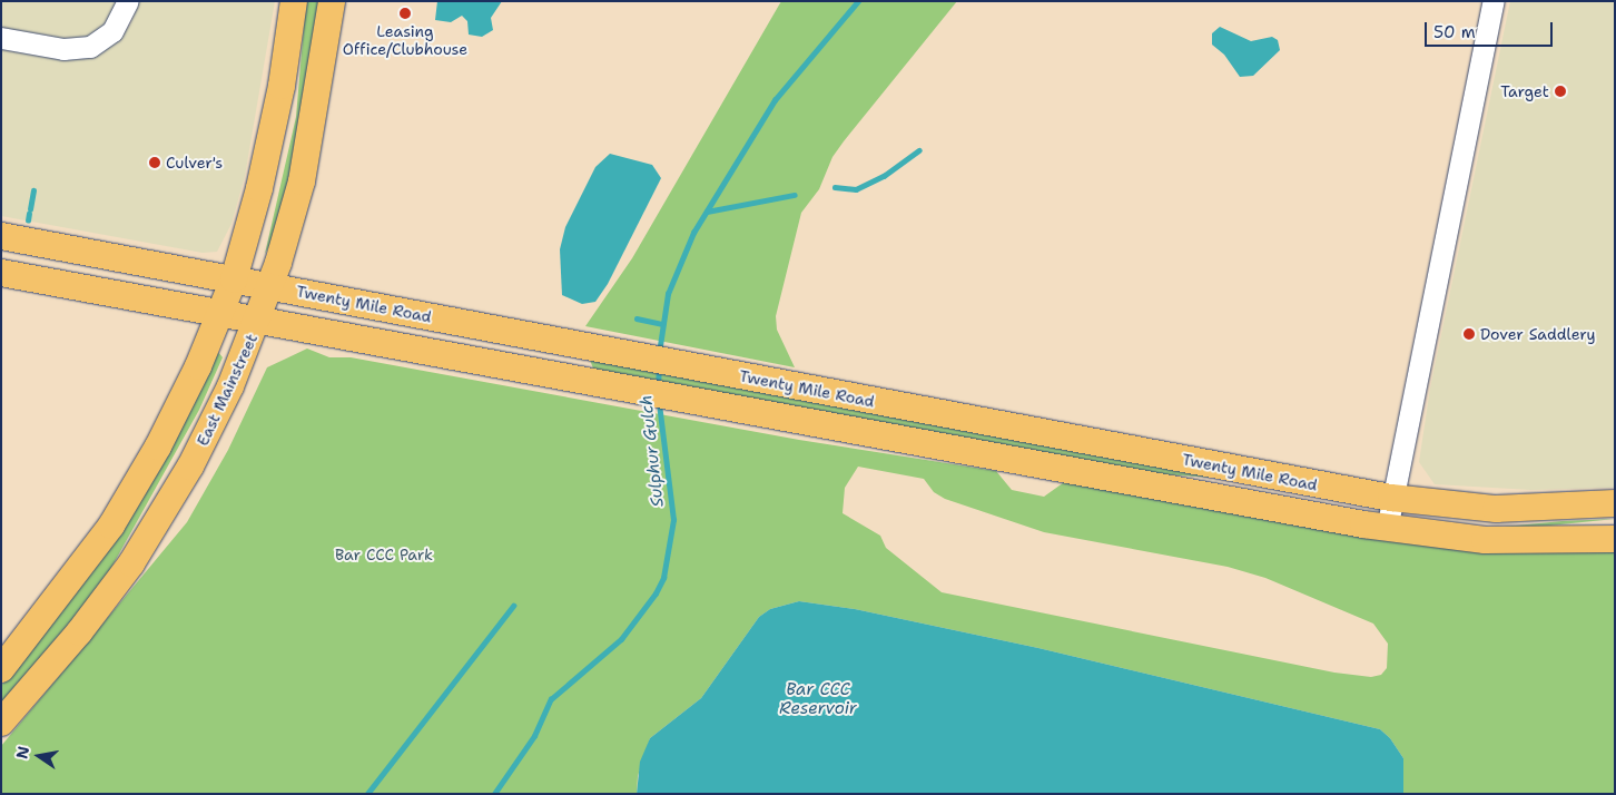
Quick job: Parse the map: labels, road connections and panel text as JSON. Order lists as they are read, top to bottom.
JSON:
{
  "streets": {
    "main road": ["Twenty Mile Road", "East Mainstreet"]
  },
  "crossings": [
    ["Twenty Mile Road", "East Mainstreet"]
  ],
  "water": ["Sulphur Gulch", "Bar CCC Reservoir"],
  "parks": ["Bar CCC Park"],
  "places": [
    "Leasing Office/Clubhouse",
    "Target",
    "Culver's",
    "Dover Saddlery"
  ],
  "scale_bar": "50 m",
  "north": "left"
}
